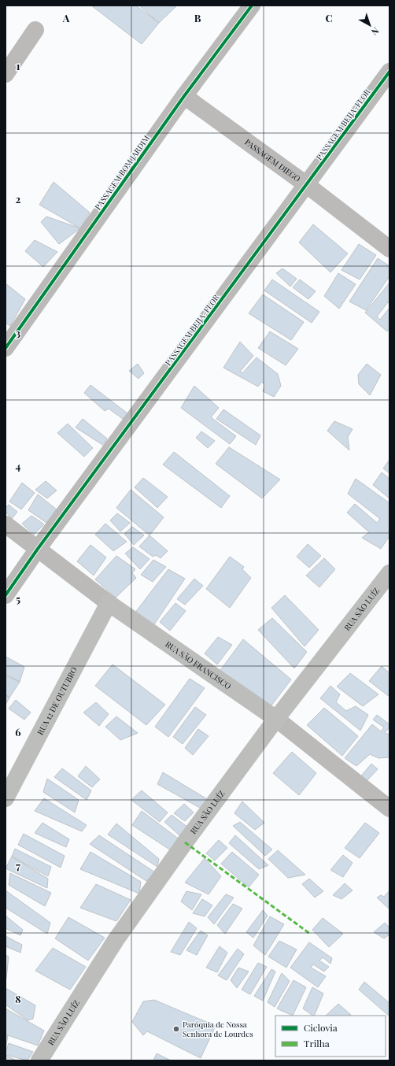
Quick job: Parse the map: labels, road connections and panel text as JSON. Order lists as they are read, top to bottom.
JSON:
{
  "streets": {
    "main road": ["RUA SÃO LUÍZ", "RUA SÃO FRANCISCO", "RUA 12 DE OUTUBRO"],
    "street": ["PASSAGEM BEIJA-FLOR", "PASSAGEM DIEGO", "PASSAGEM BOM JARDIM"]
  },
  "crossings": [
    ["PASSAGEM BEIJA-FLOR", "PASSAGEM DIEGO"],
    ["PASSAGEM BEIJA-FLOR", "RUA SÃO FRANCISCO"],
    ["PASSAGEM DIEGO", "PASSAGEM BOM JARDIM"],
    ["RUA SÃO LUÍZ", "RUA SÃO FRANCISCO"],
    ["RUA SÃO FRANCISCO", "RUA 12 DE OUTUBRO"]
  ],
  "places": ["Paróquia de Nossa Senhora de Lourdes"],
  "legend": ["Ciclovia", "Trilha"],
  "north": "bottom right",
  "grid": {
    "columns": ["A", "B", "C"],
    "rows": [
      "1",
      "2",
      "3",
      "4",
      "5",
      "6",
      "7",
      "8"
    ]
  }
}
